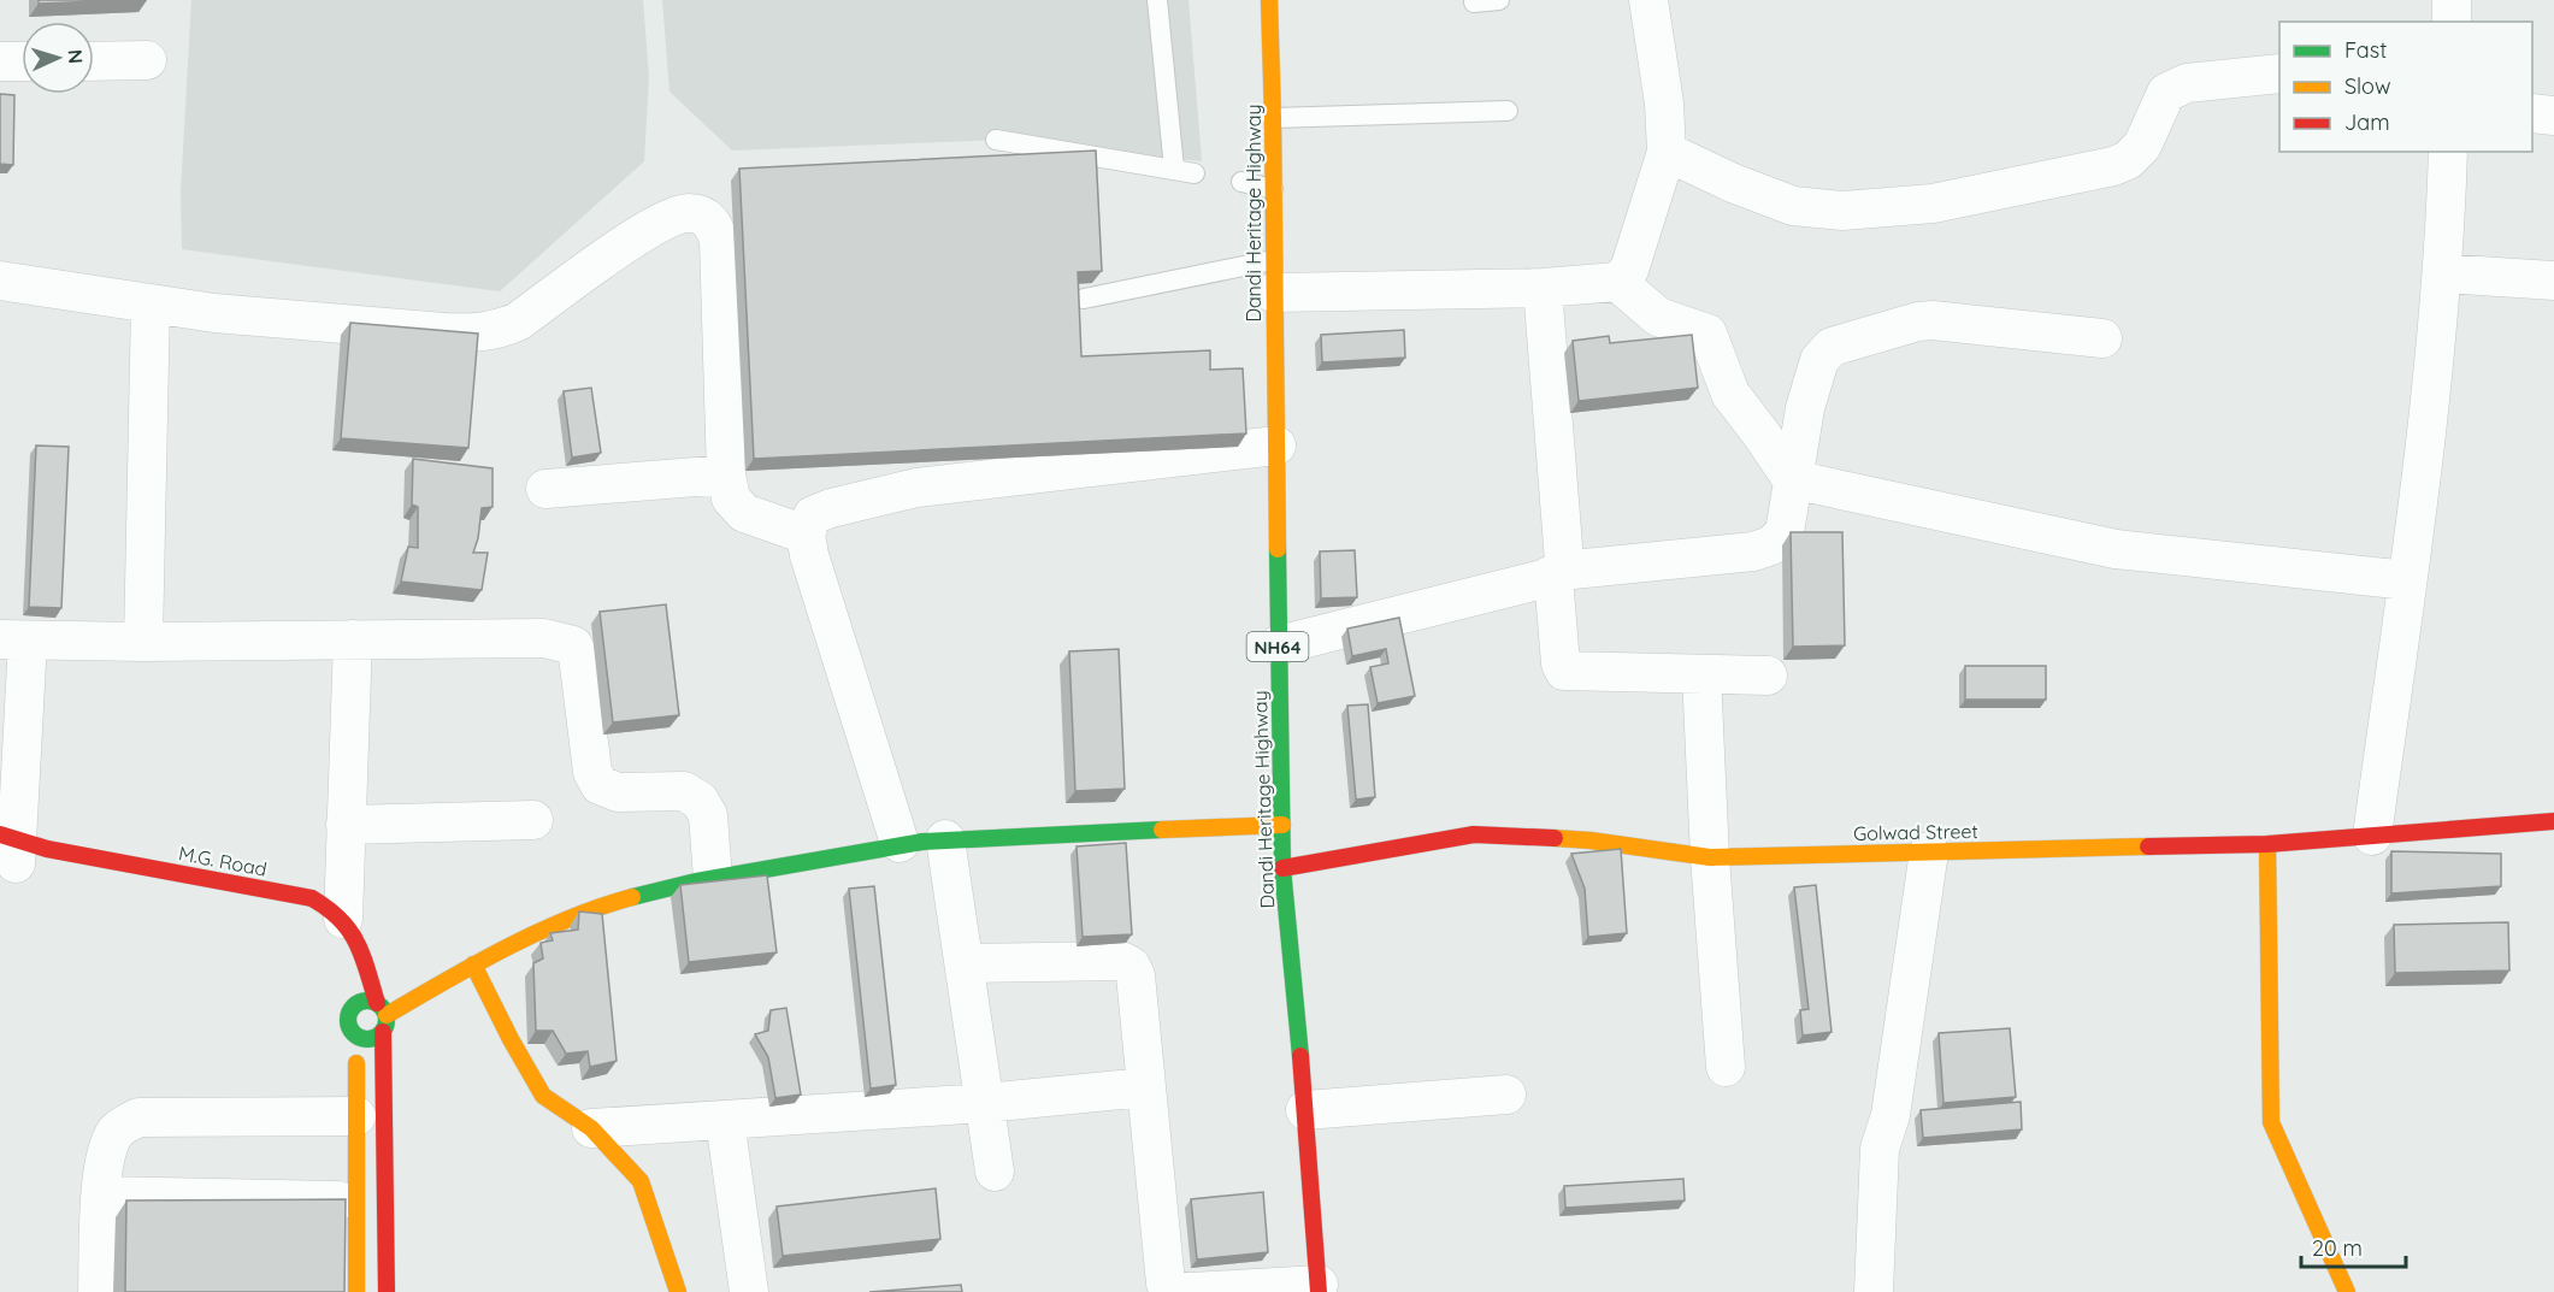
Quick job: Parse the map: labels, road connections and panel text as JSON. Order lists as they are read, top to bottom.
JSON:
{
  "streets": {
    "main road": [
      "Dandi Heritage Highway",
      "NH64",
      "Golwad Street",
      "M.G. Road"
    ]
  },
  "crossings": [
    ["Dandi Heritage Highway", "Golwad Street"]
  ],
  "legend": ["Fast", "Slow", "Jam"],
  "scale_bar": "20 m",
  "north": "right"
}
